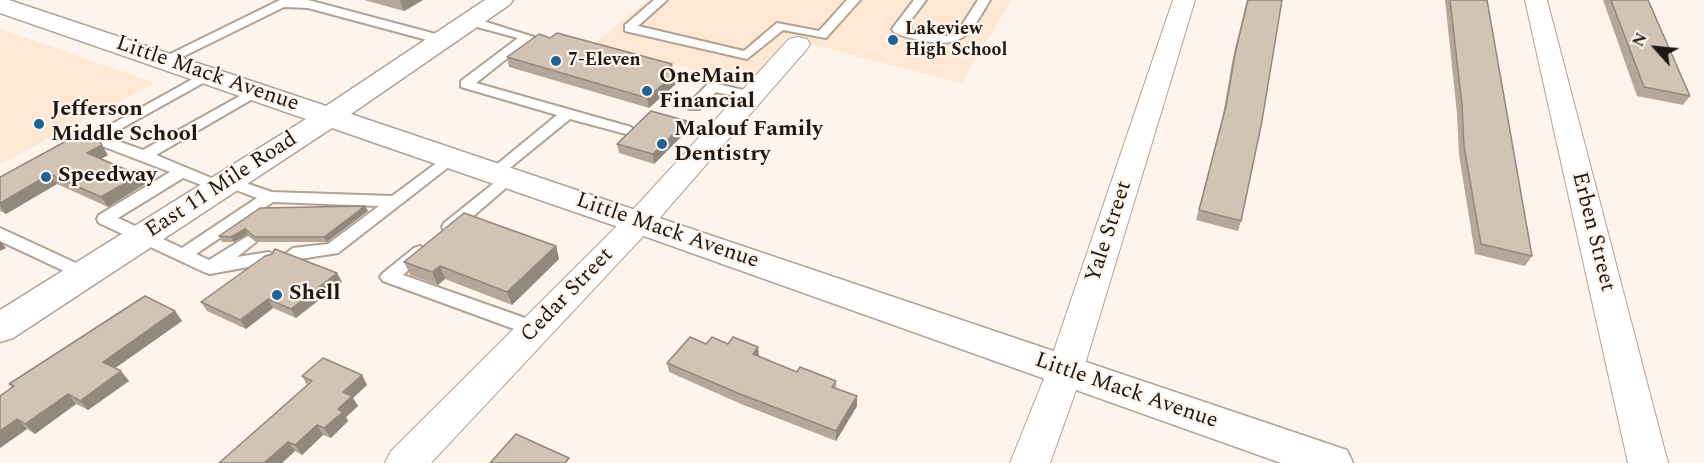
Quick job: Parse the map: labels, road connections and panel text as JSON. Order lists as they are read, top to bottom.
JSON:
{
  "streets": {
    "main road": ["Little Mack Avenue", "East 11 Mile Road"],
    "street": ["Yale Street", "Erben Street", "Cedar Street"]
  },
  "crossings": [
    ["Little Mack Avenue", "East 11 Mile Road"],
    ["Little Mack Avenue", "Yale Street"],
    ["Little Mack Avenue", "Cedar Street"]
  ],
  "places": [
    "Lakeview High School",
    "7-Eleven",
    "OneMain Financial",
    "Jefferson Middle School",
    "Malouf Family Dentistry",
    "Speedway",
    "Shell"
  ],
  "north": "top left"
}
